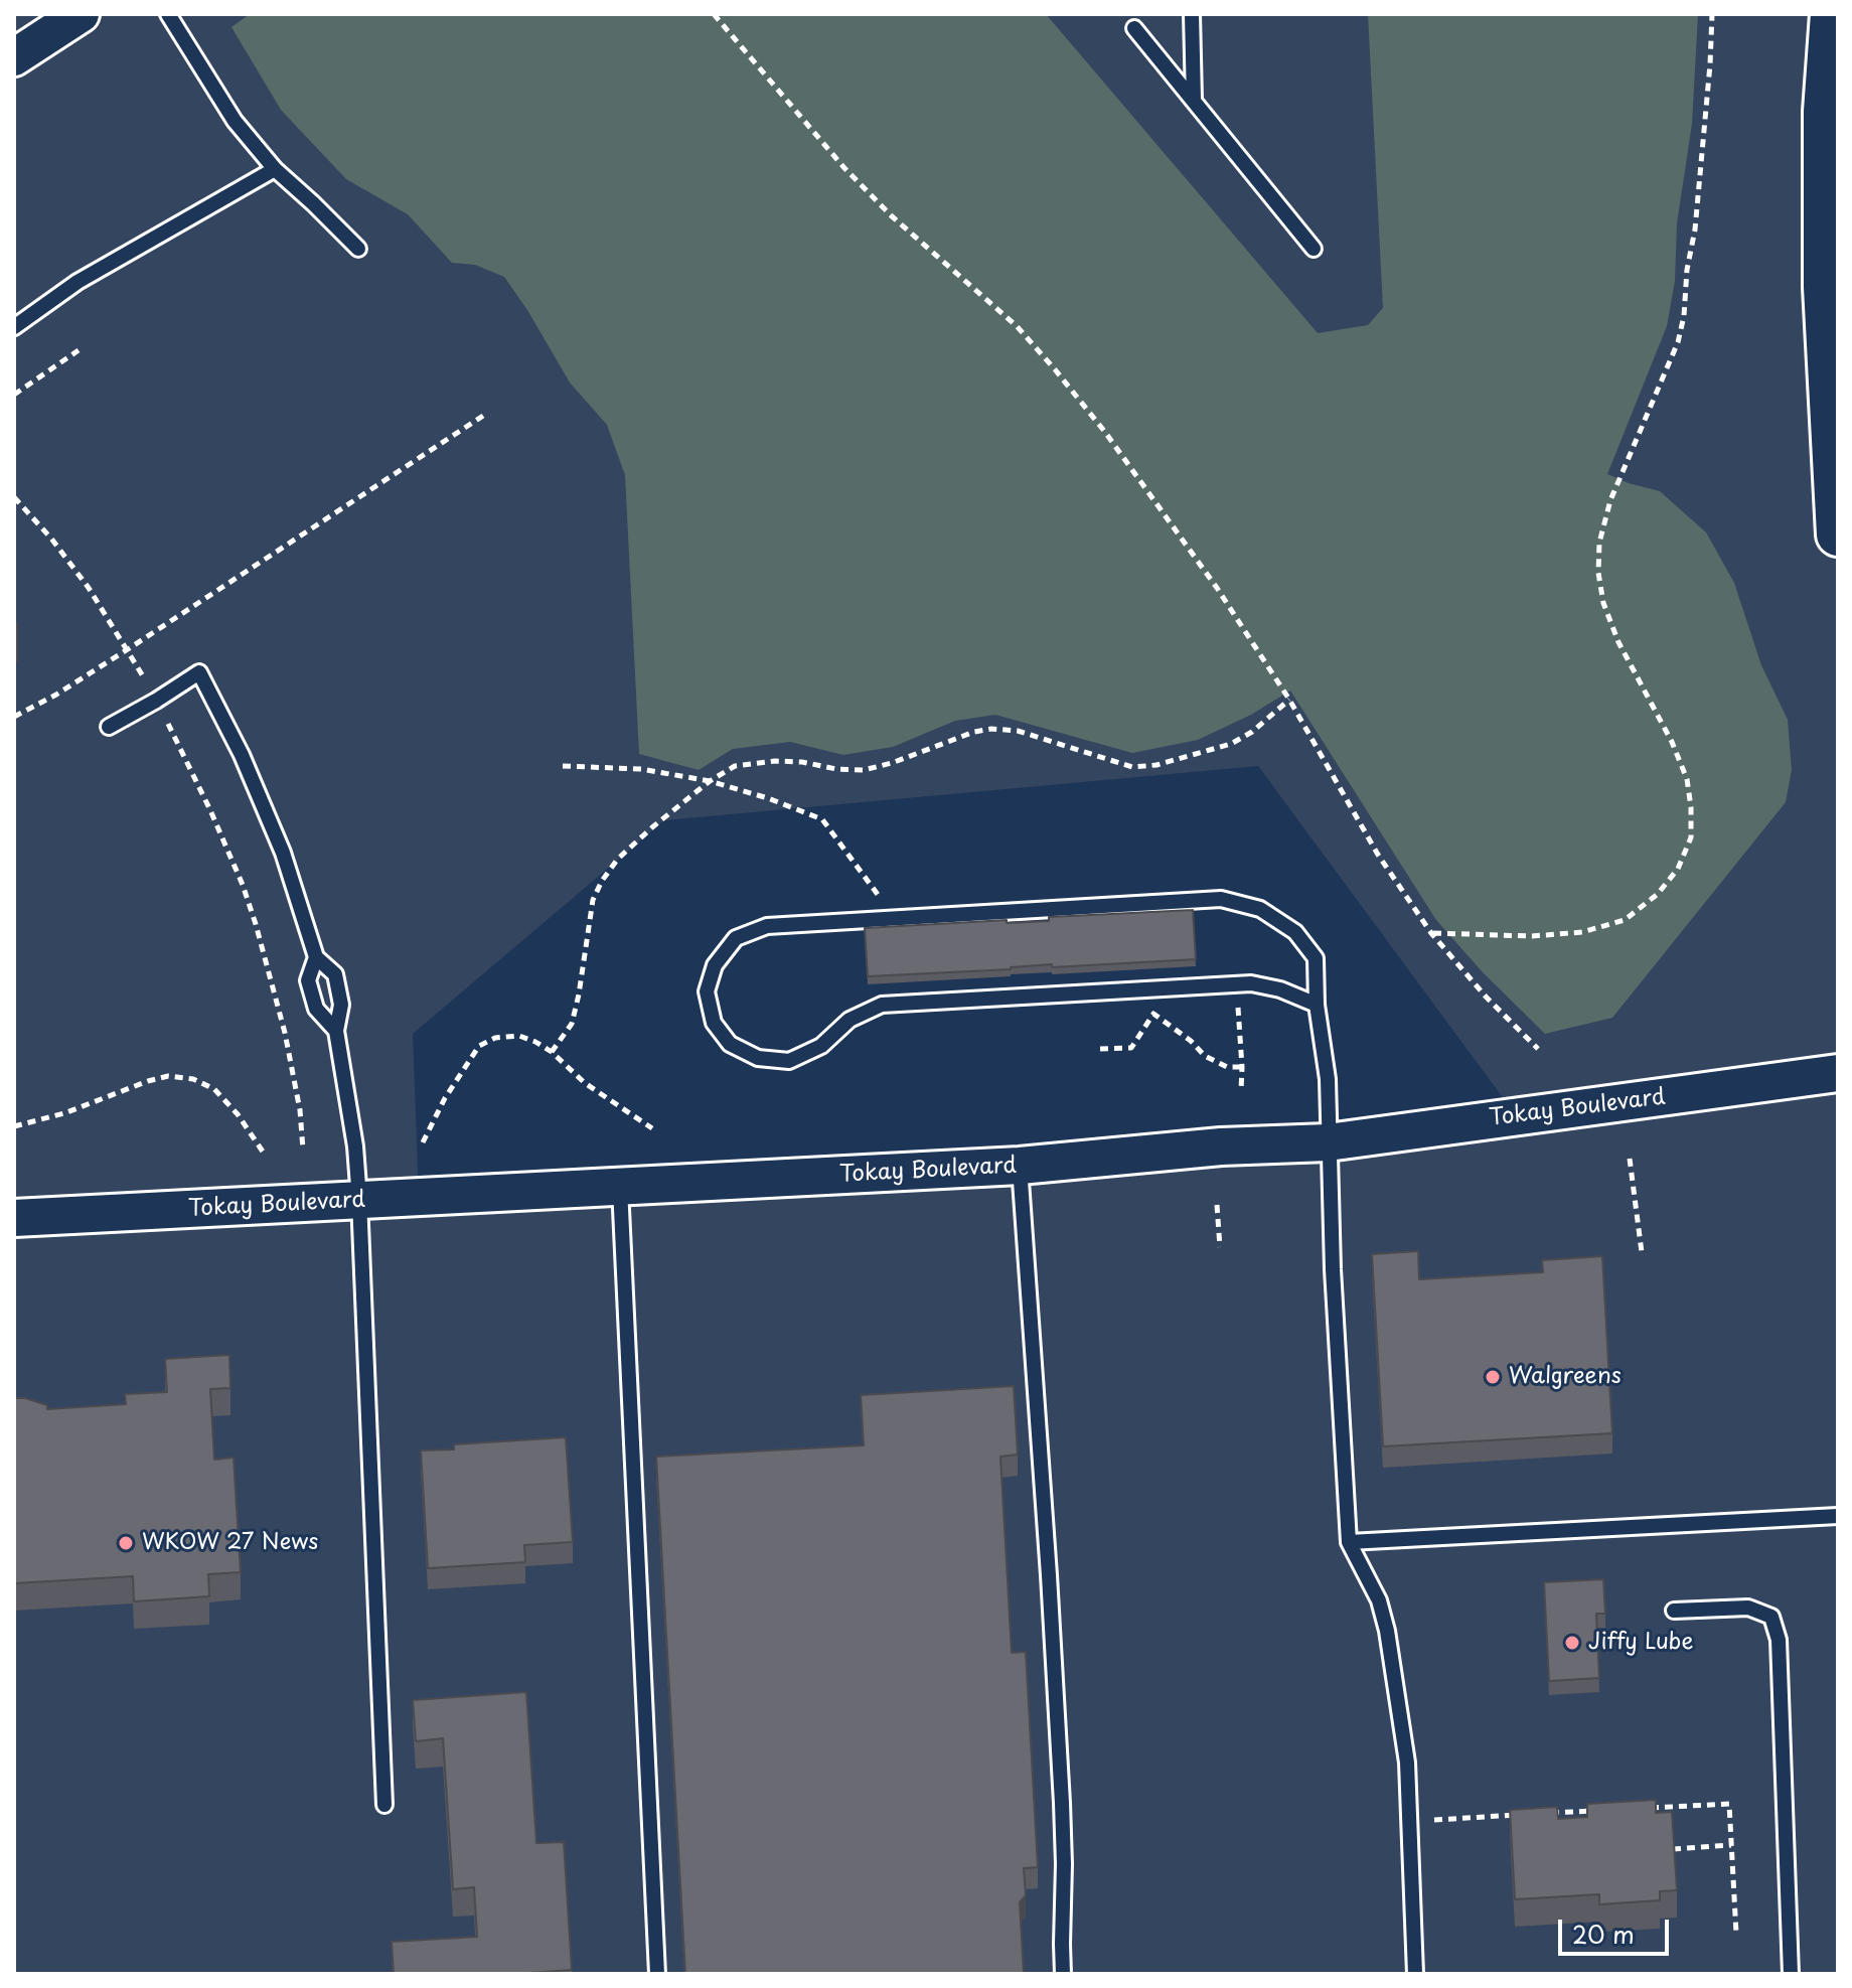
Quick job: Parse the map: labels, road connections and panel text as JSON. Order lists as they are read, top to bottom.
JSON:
{
  "streets": {
    "street": ["Tokay Boulevard"]
  },
  "places": ["Walgreens", "WKOW 27 News", "Jiffy Lube"],
  "scale_bar": "20 m"
}
